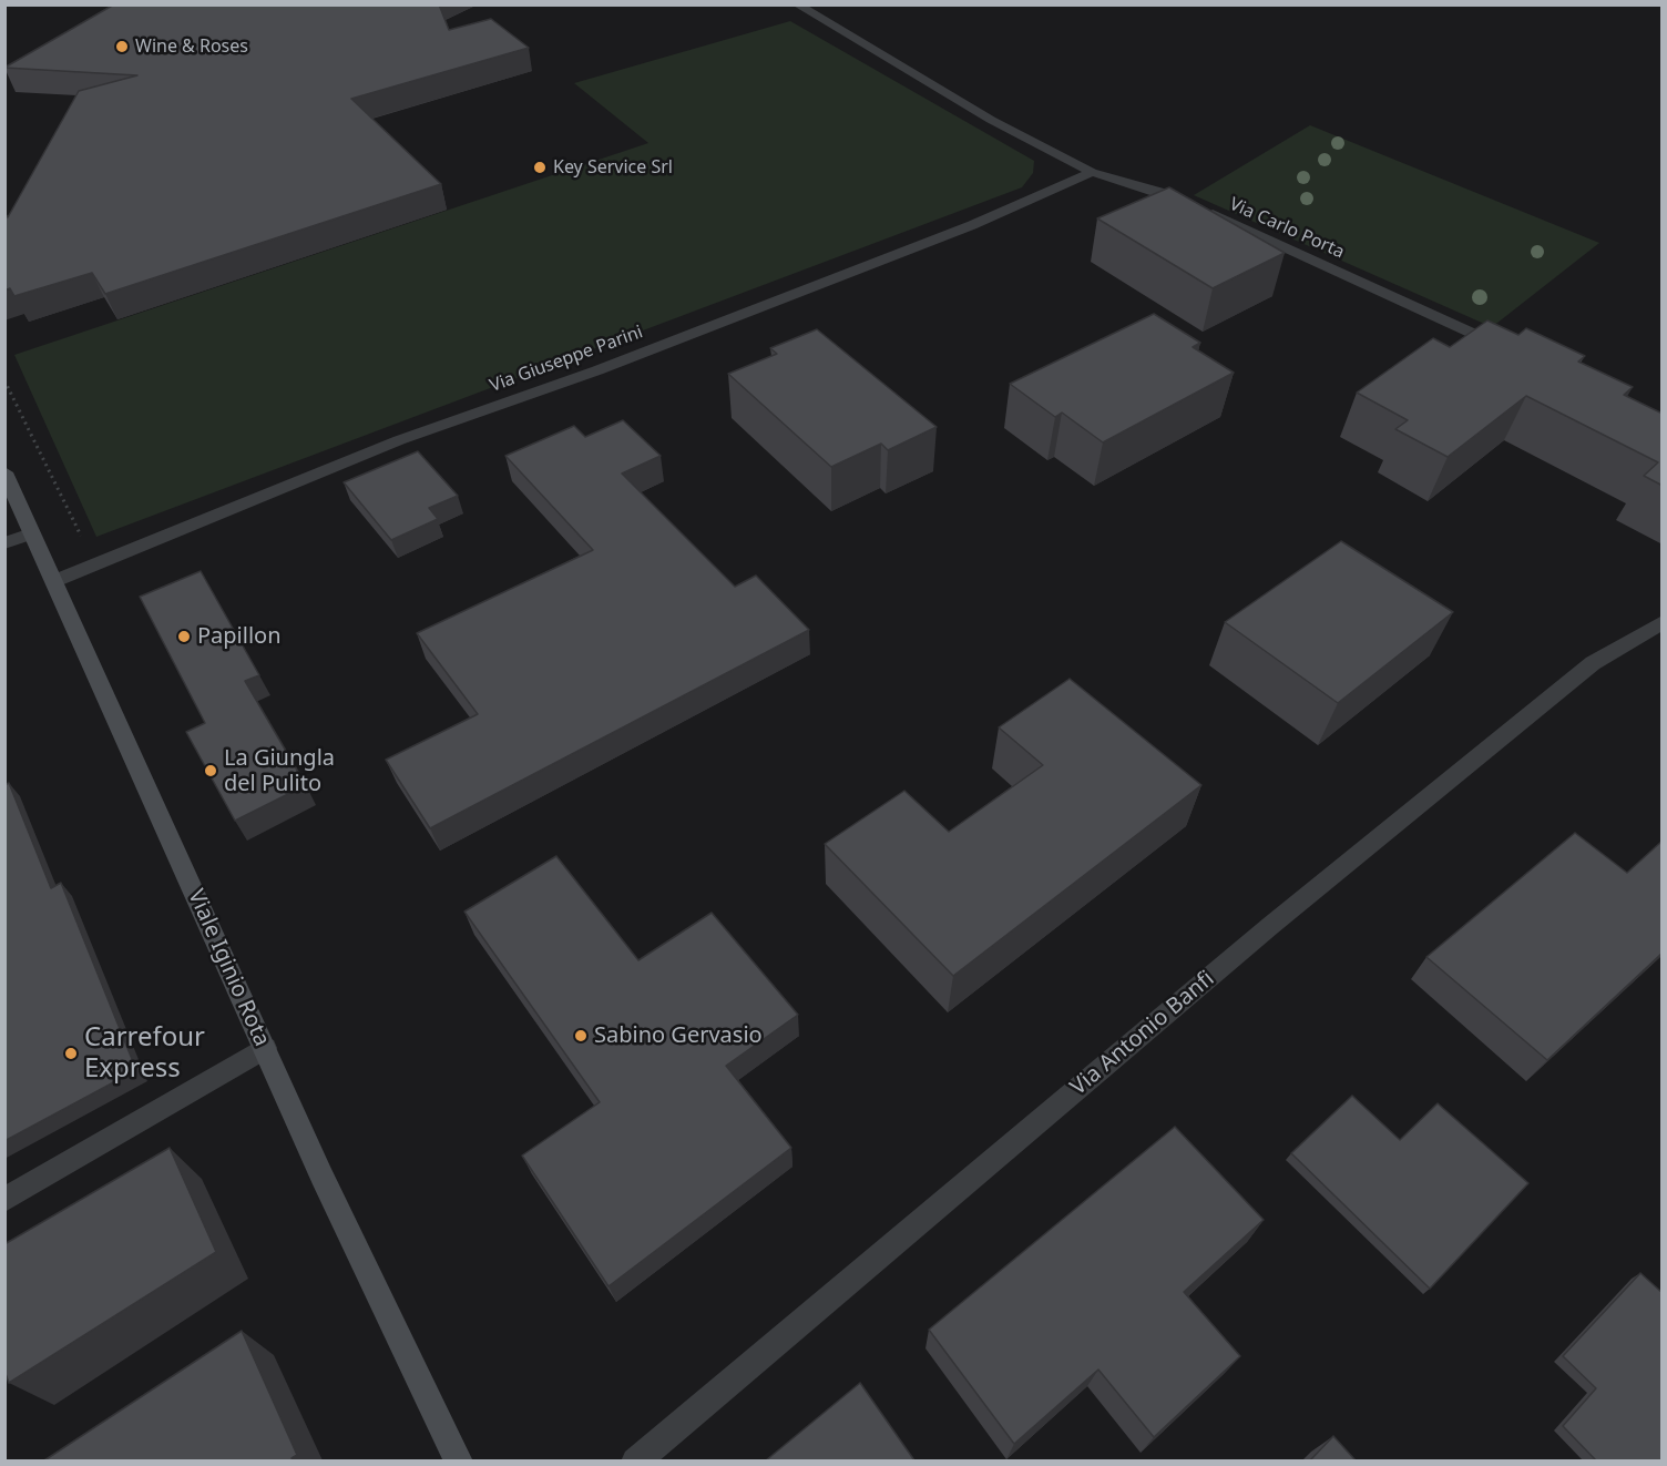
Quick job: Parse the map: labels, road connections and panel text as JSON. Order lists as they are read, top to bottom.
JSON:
{
  "streets": {
    "street": [
      "Via Carlo Porta",
      "Via Giuseppe Parini",
      "Viale Iginio Rota",
      "Via Antonio Banfi"
    ]
  },
  "crossings": [
    ["Via Carlo Porta", "Via Giuseppe Parini"],
    ["Via Giuseppe Parini", "Viale Iginio Rota"]
  ],
  "places": [
    "Wine & Roses",
    "Key Service Srl",
    "Papillon",
    "La Giungla del Pulito",
    "Sabino Gervasio",
    "Carrefour Express"
  ]
}
